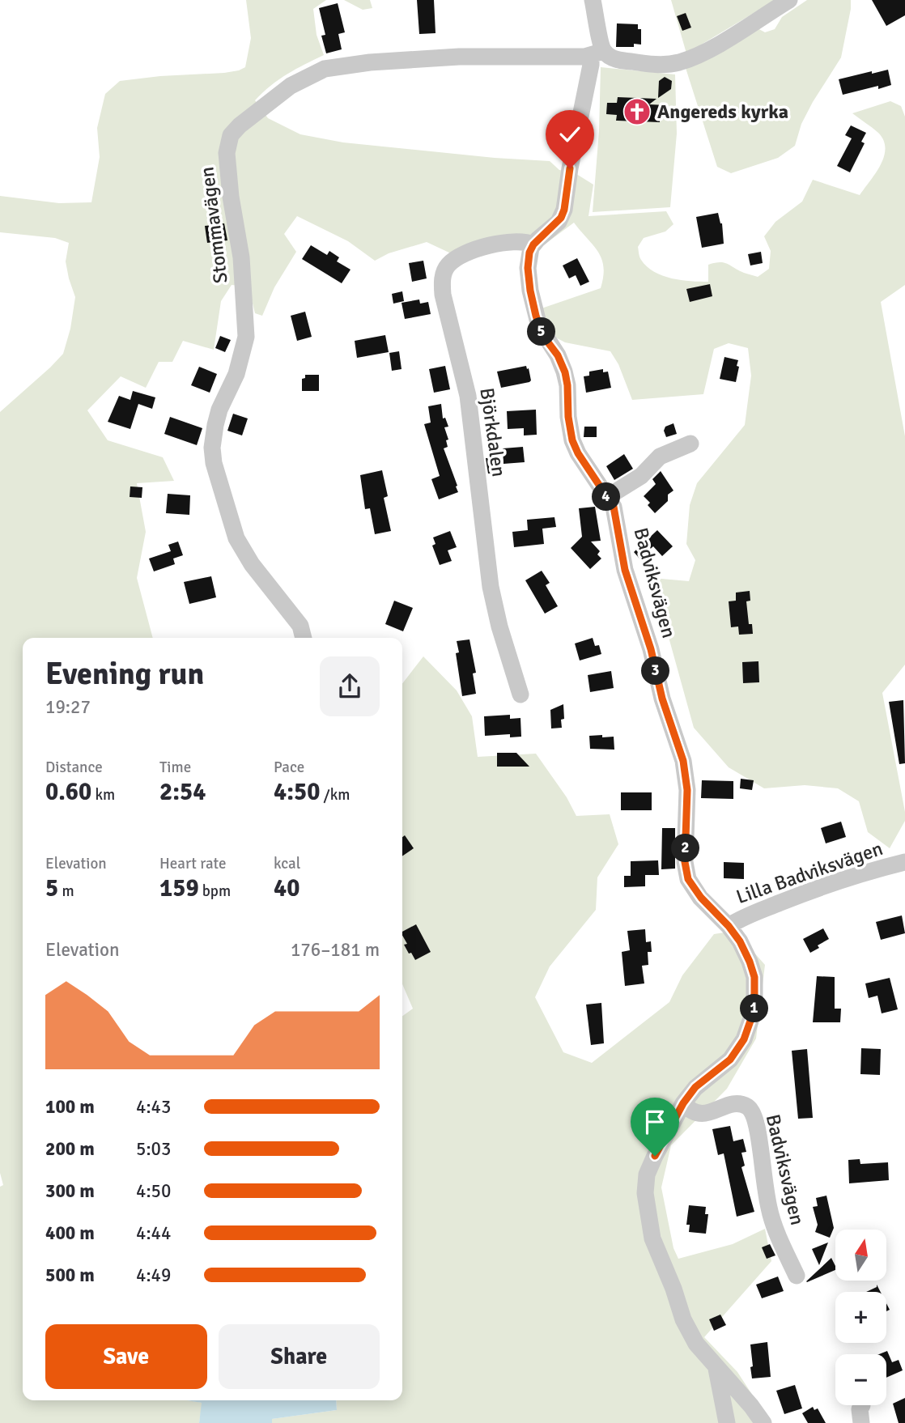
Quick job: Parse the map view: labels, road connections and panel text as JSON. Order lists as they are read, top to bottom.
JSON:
{
  "streets": {
    "street": [
      "Stommavägen",
      "Björkdalen",
      "Badviksvägen",
      "Lilla Badviksvägen"
    ]
  },
  "crossings": [
    ["Björkdalen", "Badviksvägen"],
    ["Badviksvägen", "Lilla Badviksvägen"]
  ],
  "places": {
    "church": ["Angereds kyrka"]
  },
  "north": "top",
  "page": {
    "pins": [
      "5",
      "4",
      "3",
      "2",
      "1"
    ],
    "heading": ["Evening run", "19:27"],
    "stats": [
      ["Distance", "0.60 km"],
      ["Time", "2:54"],
      ["Pace", "4:50 /km"],
      ["Elevation", "5 m"],
      ["Heart rate", "159 bpm"],
      ["kcal", "40"]
    ],
    "chart": ["Elevation", "176–181 m"],
    "list": [
      {
        "name": "100 m",
        "note": "4:43"
      },
      {
        "name": "200 m",
        "note": "5:03"
      },
      {
        "name": "300 m",
        "note": "4:50"
      },
      {
        "name": "400 m",
        "note": "4:44"
      },
      {
        "name": "500 m",
        "note": "4:49"
      }
    ],
    "map_buttons": ["+", "−"],
    "buttons": ["Save", "Share"]
  }
}
